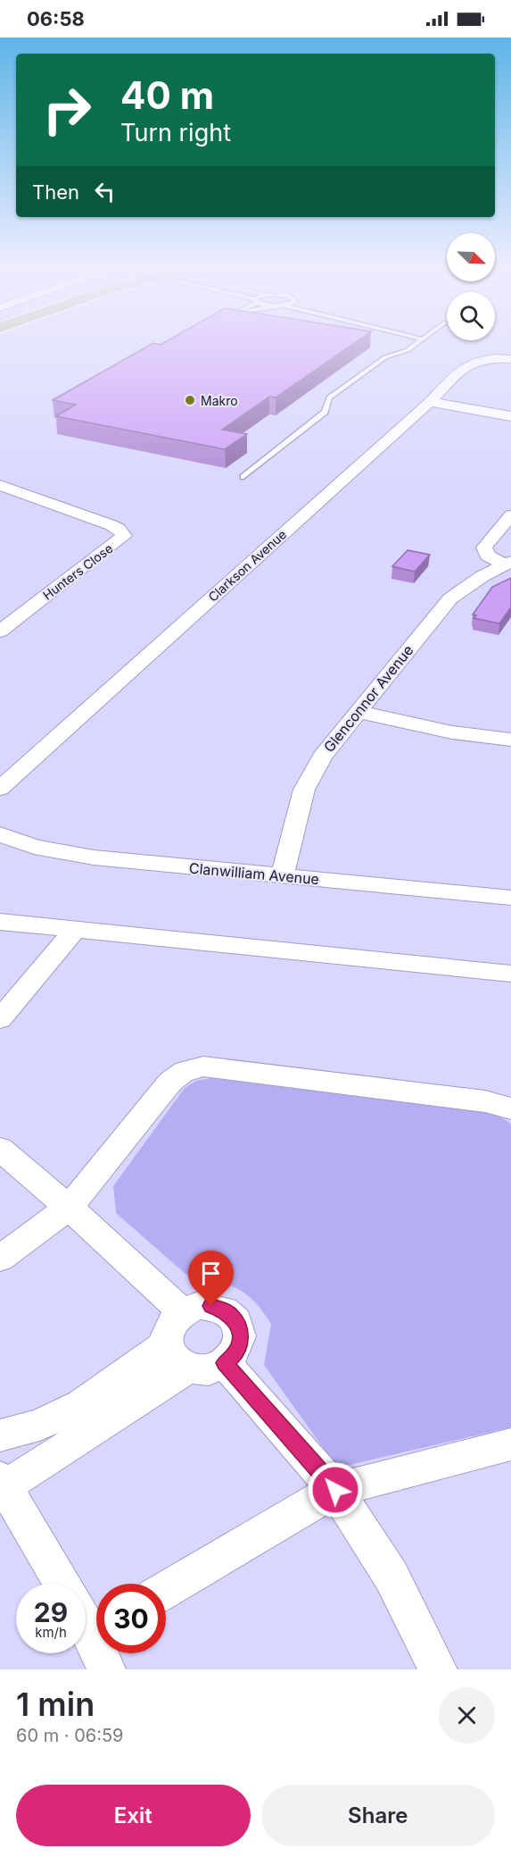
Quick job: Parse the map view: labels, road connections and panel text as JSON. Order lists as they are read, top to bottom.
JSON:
{
  "streets": {
    "street": [
      "Clarkson Avenue",
      "Hunters Close",
      "Glenconnor Avenue",
      "Clanwilliam Avenue"
    ]
  },
  "crossings": [
    ["Glenconnor Avenue", "Clanwilliam Avenue"]
  ],
  "places": ["Makro"],
  "north": "bottom right",
  "page": {
    "status": "06:58",
    "turn": ["40 m", "Turn right"],
    "then": "Then",
    "speed": "29 km/h",
    "limit": "30",
    "heading": ["1 min", "60 m · 06:59"],
    "buttons": ["Exit", "Share"]
  }
}
